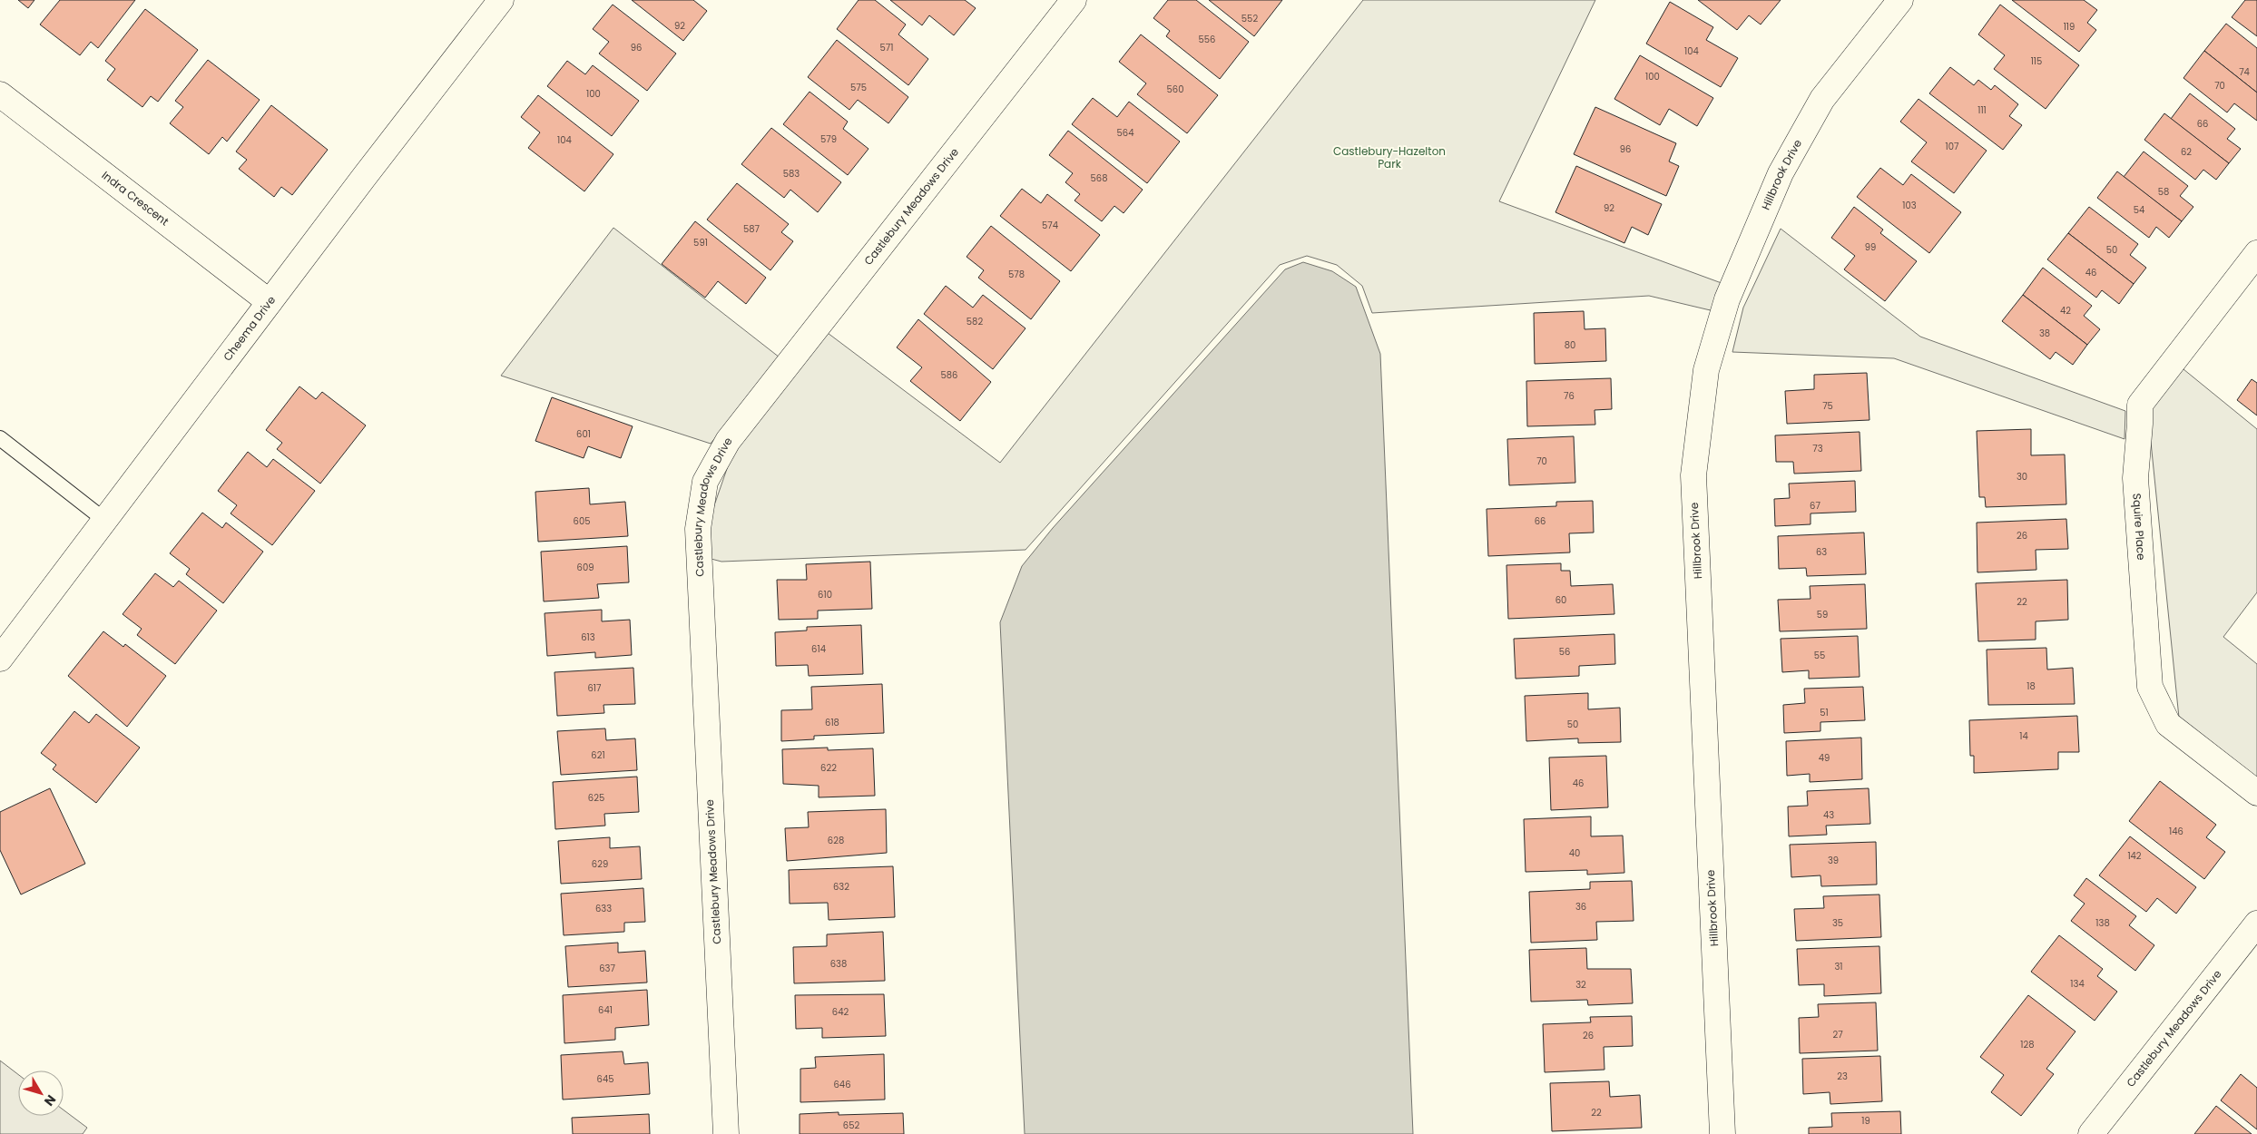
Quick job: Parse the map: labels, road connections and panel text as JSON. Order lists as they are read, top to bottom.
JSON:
{
  "streets": {
    "street": [
      "Hillbrook Drive",
      "Indra Crescent",
      "Castlebury Meadows Drive",
      "Cheema Drive",
      "Squire Place"
    ]
  },
  "crossings": [
    ["Indra Crescent", "Cheema Drive"]
  ],
  "parks": ["Castlebury-Hazelton Park"],
  "house_numbers": [
    "552",
    "92",
    "119",
    "556",
    "96",
    "571",
    "104",
    "115",
    "74",
    "100",
    "70",
    "575",
    "560",
    "100",
    "111",
    "66",
    "564",
    "579",
    "104",
    "107",
    "96",
    "62",
    "583",
    "568",
    "58",
    "103",
    "92",
    "54",
    "574",
    "587",
    "591",
    "99",
    "50",
    "46",
    "578",
    "42",
    "582",
    "38",
    "80",
    "586",
    "76",
    "75",
    "601",
    "73",
    "70",
    "30",
    "67",
    "605",
    "66",
    "26",
    "63",
    "609",
    "610",
    "60",
    "22",
    "59",
    "613",
    "614",
    "56",
    "55",
    "18",
    "617",
    "51",
    "618",
    "50",
    "14",
    "621",
    "49",
    "622",
    "46",
    "625",
    "43",
    "146",
    "628",
    "40",
    "142",
    "39",
    "629",
    "632",
    "36",
    "633",
    "35",
    "138",
    "638",
    "31",
    "637",
    "134",
    "32",
    "641",
    "642",
    "27",
    "26",
    "128",
    "23",
    "645",
    "646",
    "22",
    "19",
    "652"
  ],
  "north": "bottom right"
}
